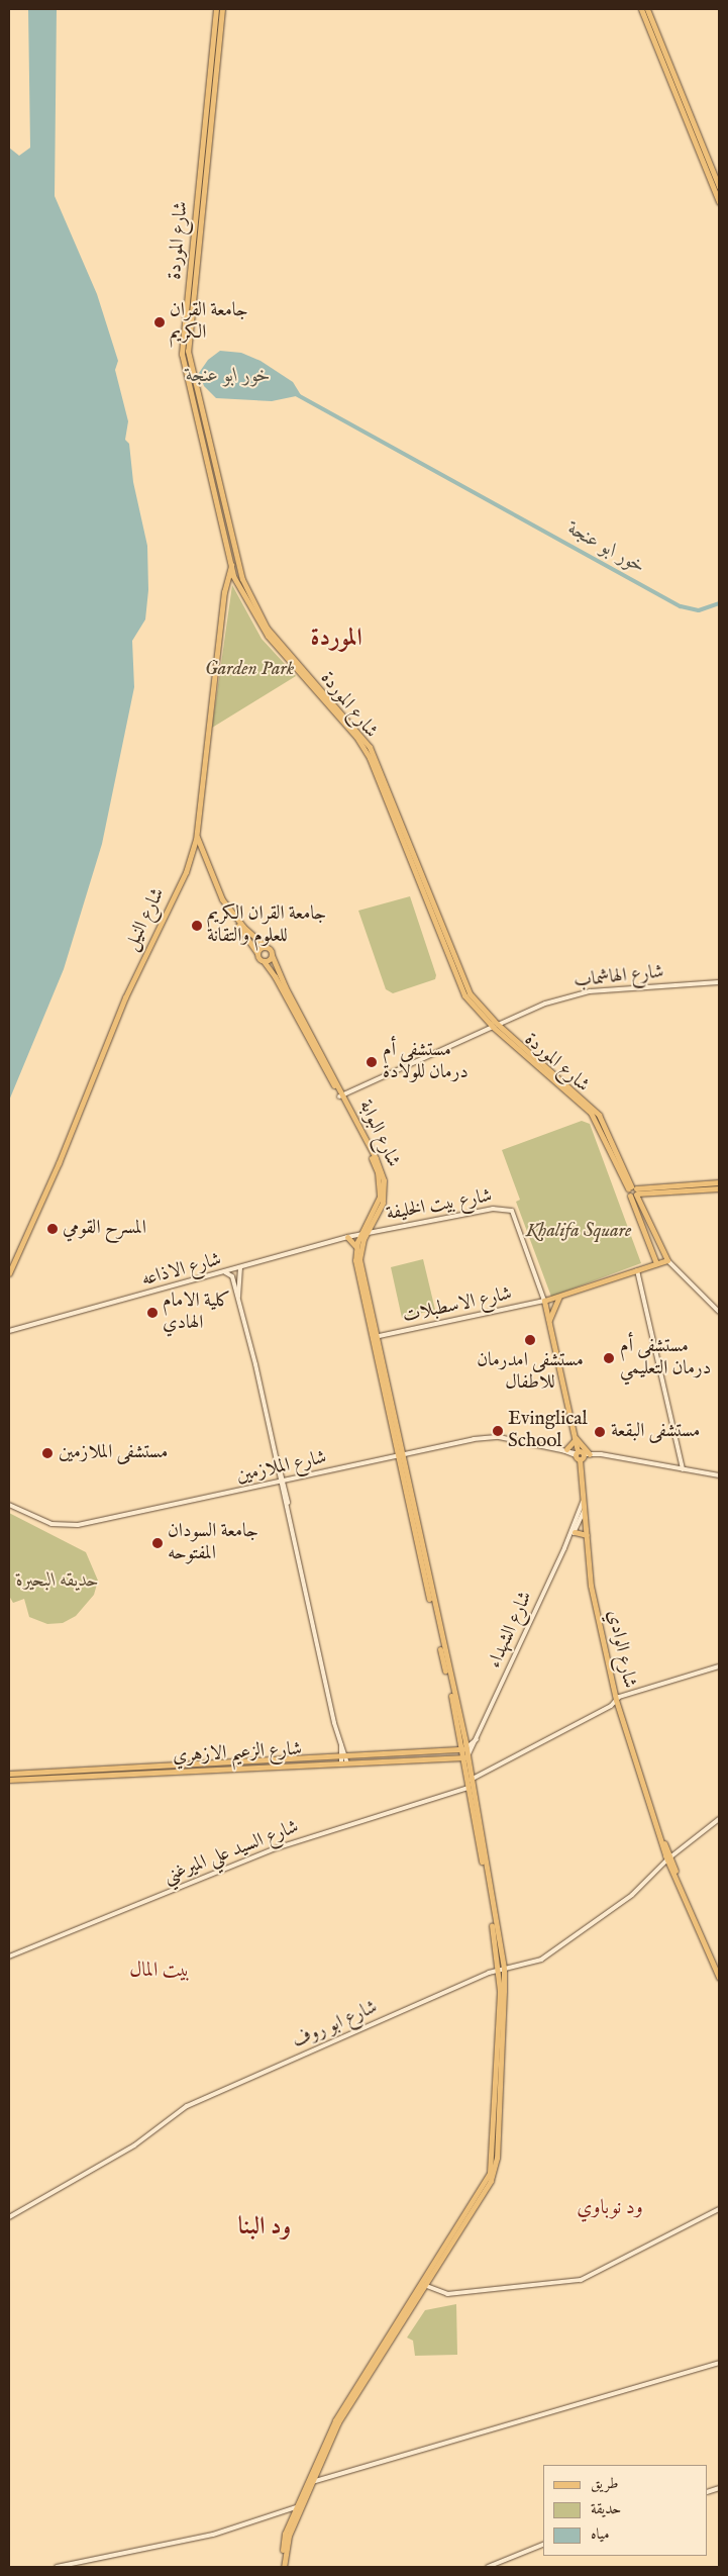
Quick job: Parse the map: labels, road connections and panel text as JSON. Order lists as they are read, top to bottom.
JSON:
{
  "streets": {
    "main road": [
      "شارع الموردة",
      "شارع النيل",
      "شارع البوابة",
      "شارع الوادي",
      "شارع الزعيم الازهري"
    ],
    "street": [
      "شارع الهاشماب",
      "شارع بيت الخليفة",
      "شارع الاذاعه",
      "شارع الاسطبلات",
      "شارع الملازمين",
      "شارع الشهداء",
      "شارع السيد علي الميرغني",
      "شارع ابو روف"
    ]
  },
  "crossings": [
    ["شارع الموردة", "شارع النيل"],
    ["شارع الموردة", "شارع الهاشماب"],
    ["شارع الهاشماب", "شارع البوابة"],
    ["شارع البوابة", "شارع بيت الخليفة"],
    ["شارع البوابة", "شارع الاذاعه"],
    ["شارع البوابة", "شارع الاسطبلات"],
    ["شارع البوابة", "شارع الملازمين"],
    ["شارع البوابة", "شارع الشهداء"],
    ["شارع البوابة", "شارع الزعيم الازهري"],
    ["شارع بيت الخليفة", "شارع الاذاعه"],
    ["شارع بيت الخليفة", "شارع الاسطبلات"],
    ["شارع بيت الخليفة", "شارع الوادي"],
    ["شارع الاسطبلات", "شارع الوادي"],
    ["شارع الملازمين", "شارع الوادي"],
    ["شارع الشهداء", "شارع الوادي"],
    ["شارع الشهداء", "شارع الزعيم الازهري"],
    ["شارع الوادي", "شارع ابو روف"]
  ],
  "districts": [
    "الموردة",
    "بيت المال",
    "ود نوباوي",
    "ود البنا"
  ],
  "water": ["خور ابو عنجة"],
  "parks": ["Garden Park", "Khalifa Square", "حديقه البحيرة"],
  "places": [
    "جامعة القران الكريم",
    "جامعة القران الكريم للعلوم والتقانة",
    "مستشفى أم درمان للولادة",
    "المسرح القومي",
    "كلية الامام الهادي",
    "مستشفى امدرمان للاطفال",
    "مستشفى أم درمان التعليمي",
    "Evinglical School",
    "مستشفى البقعة",
    "مستشفى الملازمين",
    "جامعة السودان المفتوحه"
  ],
  "legend": ["طريق", "حديقة", "مياه"]
}
